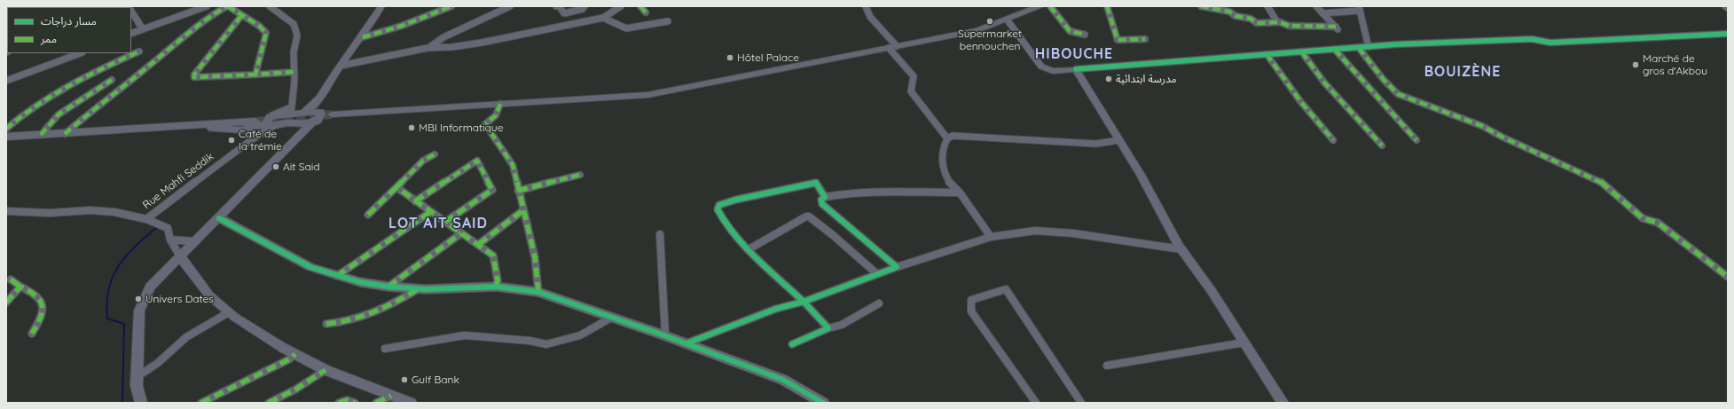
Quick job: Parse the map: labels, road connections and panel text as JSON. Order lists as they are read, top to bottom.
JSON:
{
  "streets": {
    "street": ["Rue Mahfi Seddik"]
  },
  "districts": ["HIBOUCHE", "BOUIZÈNE", "LOT AIT SAID"],
  "places": [
    "Supermarket bennouchen",
    "Hôtel Palace",
    "Marché de gros d'Akbou",
    "مدرسة ابتدائية",
    "MBI Informatique",
    "Café de la trémie",
    "Ait Said",
    "Univers Dates",
    "Gulf Bank"
  ],
  "legend": ["مسار دراجات", "ممر"]
}
